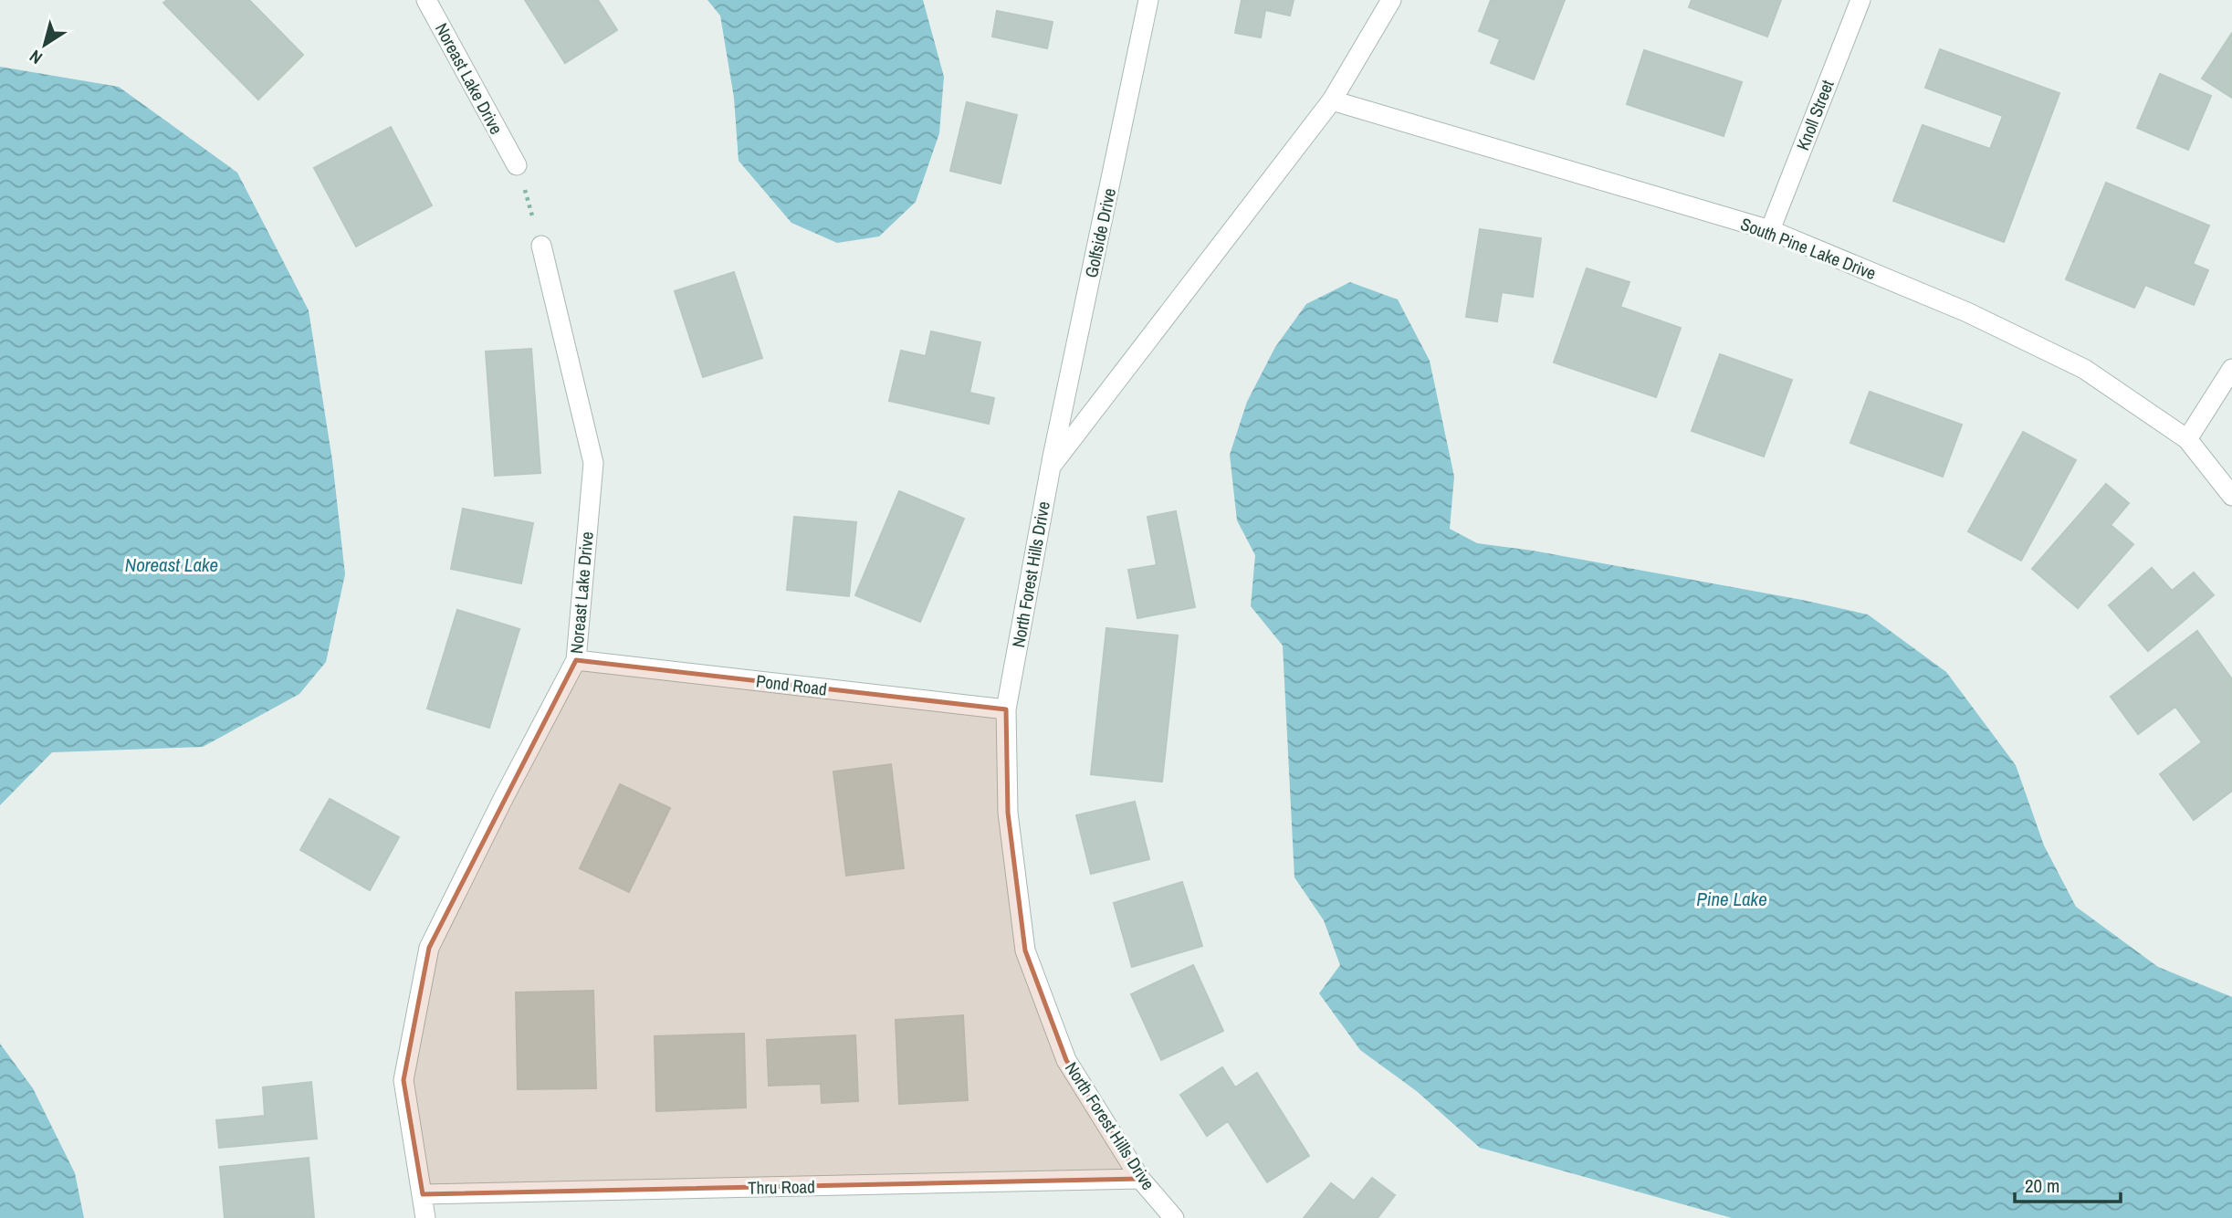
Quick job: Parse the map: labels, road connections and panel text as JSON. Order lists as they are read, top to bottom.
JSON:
{
  "streets": {
    "street": [
      "Noreast Lake Drive",
      "Knoll Street",
      "Golfside Drive",
      "South Pine Lake Drive",
      "North Forest Hills Drive",
      "Pond Road",
      "Thru Road"
    ]
  },
  "crossings": [
    ["Noreast Lake Drive", "Pond Road"],
    ["Noreast Lake Drive", "Thru Road"],
    ["Knoll Street", "South Pine Lake Drive"],
    ["Golfside Drive", "North Forest Hills Drive"],
    ["South Pine Lake Drive", "North Forest Hills Drive"],
    ["North Forest Hills Drive", "Pond Road"],
    ["North Forest Hills Drive", "Thru Road"]
  ],
  "water": ["Noreast Lake", "Pine Lake"],
  "scale_bar": "20 m",
  "north": "bottom left"
}
